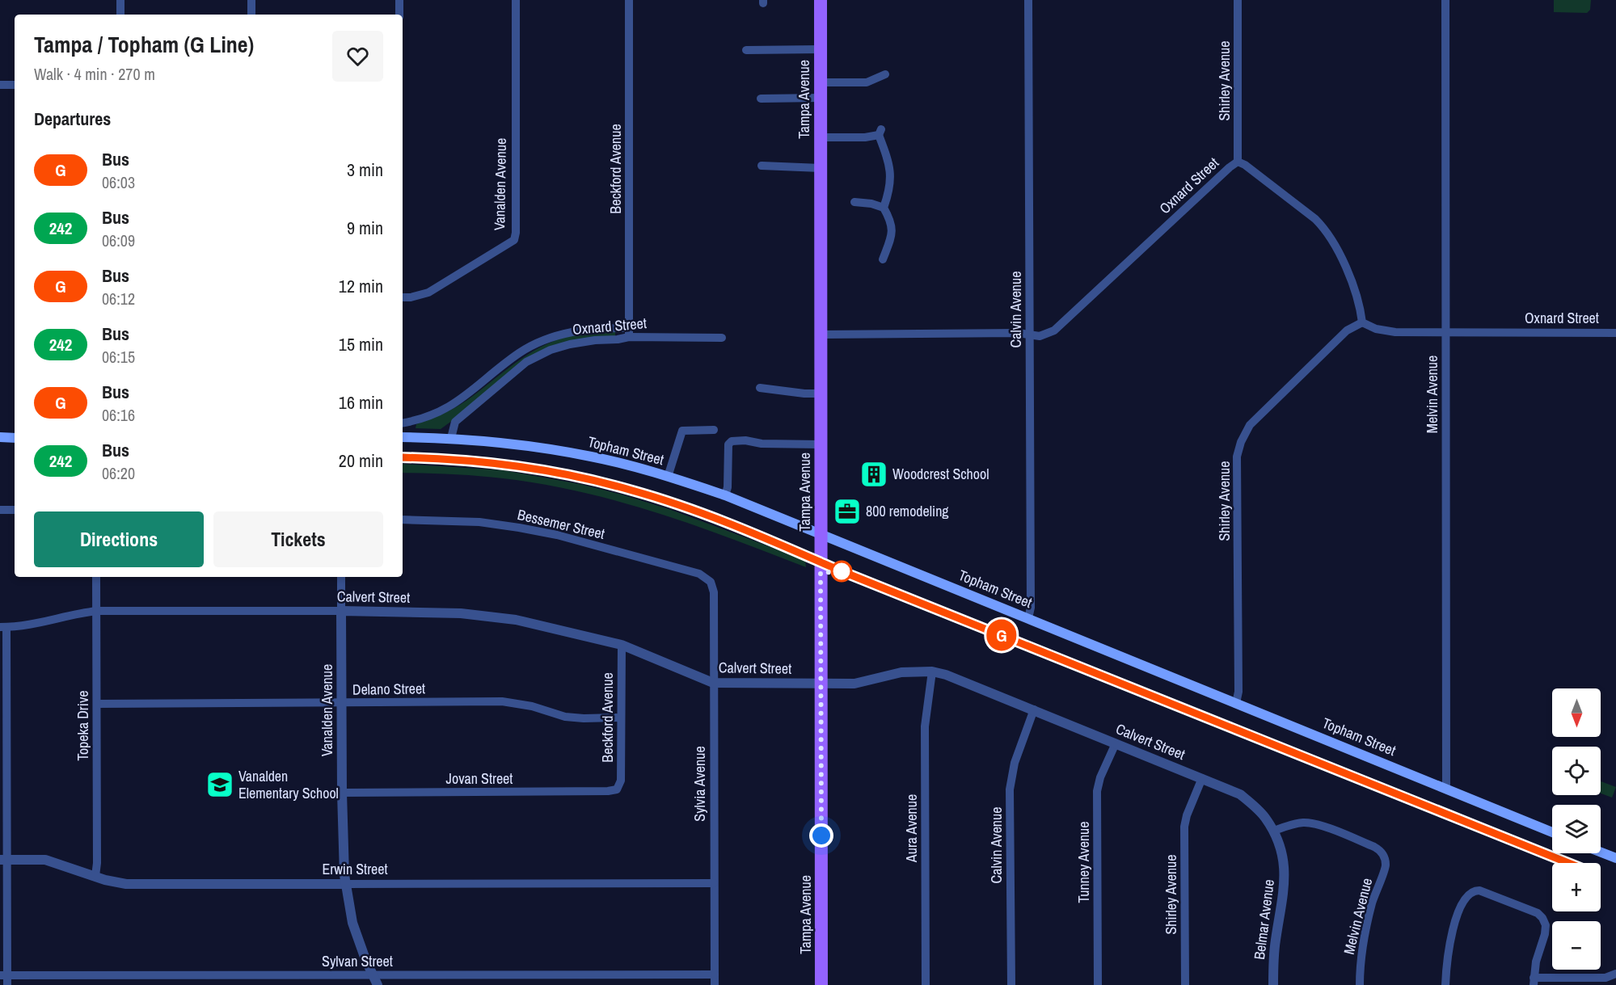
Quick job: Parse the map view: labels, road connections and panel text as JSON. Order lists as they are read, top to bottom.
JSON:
{
  "streets": {
    "main road": ["Tampa Avenue", "Topham Street"],
    "street": [
      "Shirley Avenue",
      "Beckford Avenue",
      "Vanalden Avenue",
      "Oxnard Street",
      "Calvin Avenue",
      "Melvin Avenue",
      "Bessemer Street",
      "Calvert Street",
      "Delano Street",
      "Topeka Drive",
      "Jovan Street",
      "Sylvia Avenue",
      "Aura Avenue",
      "Tunney Avenue",
      "Erwin Street",
      "Belmar Avenue",
      "Sylvan Street"
    ]
  },
  "crossings": [
    ["Shirley Avenue", "Oxnard Street"],
    ["Shirley Avenue", "Topham Street"],
    ["Shirley Avenue", "Calvert Street"],
    ["Tampa Avenue", "Oxnard Street"],
    ["Tampa Avenue", "Topham Street"],
    ["Tampa Avenue", "Calvert Street"],
    ["Beckford Avenue", "Oxnard Street"],
    ["Beckford Avenue", "Calvert Street"],
    ["Beckford Avenue", "Delano Street"],
    ["Beckford Avenue", "Jovan Street"],
    ["Vanalden Avenue", "Calvert Street"],
    ["Vanalden Avenue", "Delano Street"],
    ["Vanalden Avenue", "Jovan Street"],
    ["Vanalden Avenue", "Erwin Street"],
    ["Vanalden Avenue", "Sylvan Street"],
    ["Oxnard Street", "Calvin Avenue"],
    ["Oxnard Street", "Melvin Avenue"],
    ["Oxnard Street", "Topham Street"],
    ["Calvin Avenue", "Topham Street"],
    ["Calvin Avenue", "Calvert Street"],
    ["Melvin Avenue", "Topham Street"],
    ["Melvin Avenue", "Calvert Street"],
    ["Melvin Avenue", "Belmar Avenue"],
    ["Bessemer Street", "Sylvia Avenue"],
    ["Calvert Street", "Topeka Drive"],
    ["Calvert Street", "Sylvia Avenue"],
    ["Calvert Street", "Aura Avenue"],
    ["Calvert Street", "Tunney Avenue"],
    ["Calvert Street", "Belmar Avenue"],
    ["Delano Street", "Topeka Drive"],
    ["Topeka Drive", "Erwin Street"],
    ["Sylvia Avenue", "Erwin Street"],
    ["Sylvia Avenue", "Sylvan Street"]
  ],
  "places": {
    "building": ["Woodcrest School"],
    "office": ["800 remodeling"],
    "school or university": ["Vanalden Elementary School"]
  },
  "lines": ["bus line G"],
  "north": "bottom",
  "page": {
    "on_map": "G",
    "heading": [
      ["Tampa / Topham (G Line)", "Walk · 4 min · 270 m"],
      "Departures"
    ],
    "list": [
      {
        "mark": "G",
        "name": "Bus",
        "note": "06:03",
        "value": "3 min"
      },
      {
        "mark": "242",
        "name": "Bus",
        "note": "06:09",
        "value": "9 min"
      },
      {
        "mark": "G",
        "name": "Bus",
        "note": "06:12",
        "value": "12 min"
      },
      {
        "mark": "242",
        "name": "Bus",
        "note": "06:15",
        "value": "15 min"
      },
      {
        "mark": "G",
        "name": "Bus",
        "note": "06:16",
        "value": "16 min"
      },
      {
        "mark": "242",
        "name": "Bus",
        "note": "06:20",
        "value": "20 min"
      }
    ],
    "buttons": ["Directions", "Tickets"],
    "map_buttons": ["+", "−"]
  }
}
